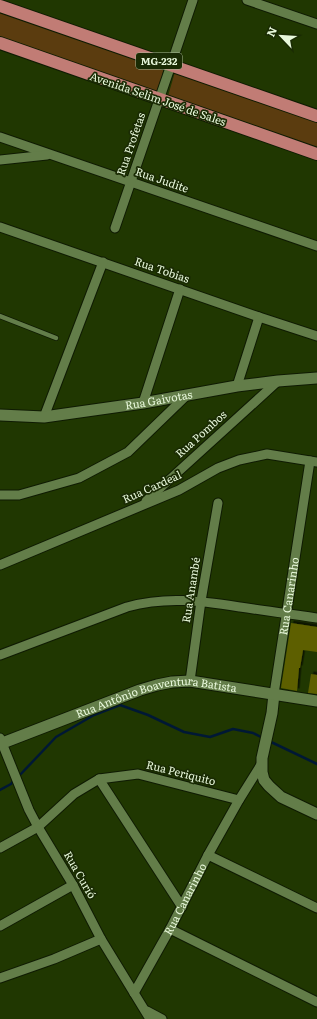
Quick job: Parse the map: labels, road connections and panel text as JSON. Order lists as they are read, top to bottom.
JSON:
{
  "streets": {
    "main road": ["MG-232", "Avenida Selim José de Sales"],
    "street": [
      "Rua Profetas",
      "Rua Judite",
      "Rua Tobias",
      "Rua Gaivotas",
      "Rua Pombos",
      "Rua Cardeal",
      "Rua Anambé",
      "Rua Canarinho",
      "Rua Antônio Boaventura Batista",
      "Rua Periquito",
      "Rua Curió"
    ]
  },
  "crossings": [
    ["MG-232", "Rua Profetas"],
    ["Avenida Selim José de Sales", "Rua Profetas"],
    ["Rua Profetas", "Rua Judite"],
    ["Rua Gaivotas", "Rua Pombos"],
    ["Rua Pombos", "Rua Cardeal"],
    ["Rua Cardeal", "Rua Canarinho"],
    ["Rua Anambé", "Rua Antônio Boaventura Batista"],
    ["Rua Canarinho", "Rua Antônio Boaventura Batista"],
    ["Rua Canarinho", "Rua Periquito"],
    ["Rua Canarinho", "Rua Curió"],
    ["Rua Antônio Boaventura Batista", "Rua Curió"],
    ["Rua Periquito", "Rua Curió"]
  ],
  "north": "top left"
}
